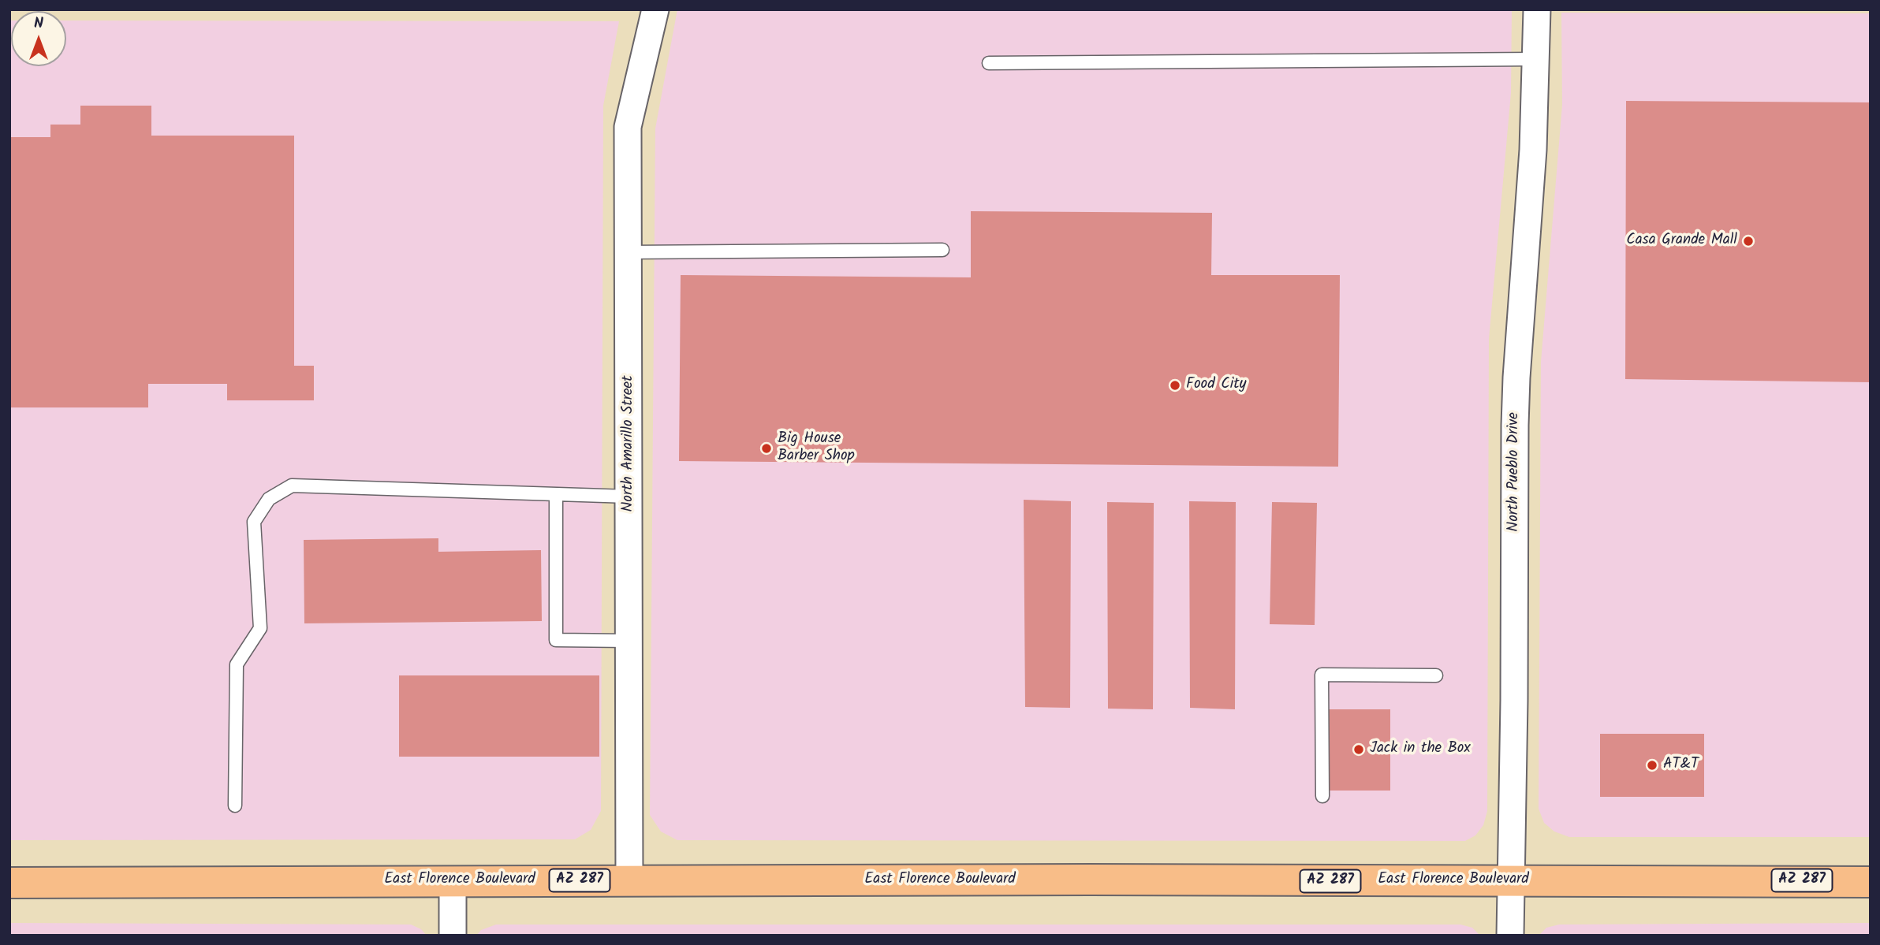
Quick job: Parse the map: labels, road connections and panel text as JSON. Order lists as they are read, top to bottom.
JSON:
{
  "streets": {
    "main road": ["East Florence Boulevard", "AZ 287"],
    "street": ["North Amarillo Street", "North Pueblo Drive"]
  },
  "crossings": [
    ["North Amarillo Street", "East Florence Boulevard"],
    ["North Pueblo Drive", "East Florence Boulevard"]
  ],
  "places": [
    "Casa Grande Mall",
    "Food City",
    "Big House Barber Shop",
    "Jack in the Box",
    "AT&T"
  ],
  "north": "top"
}
